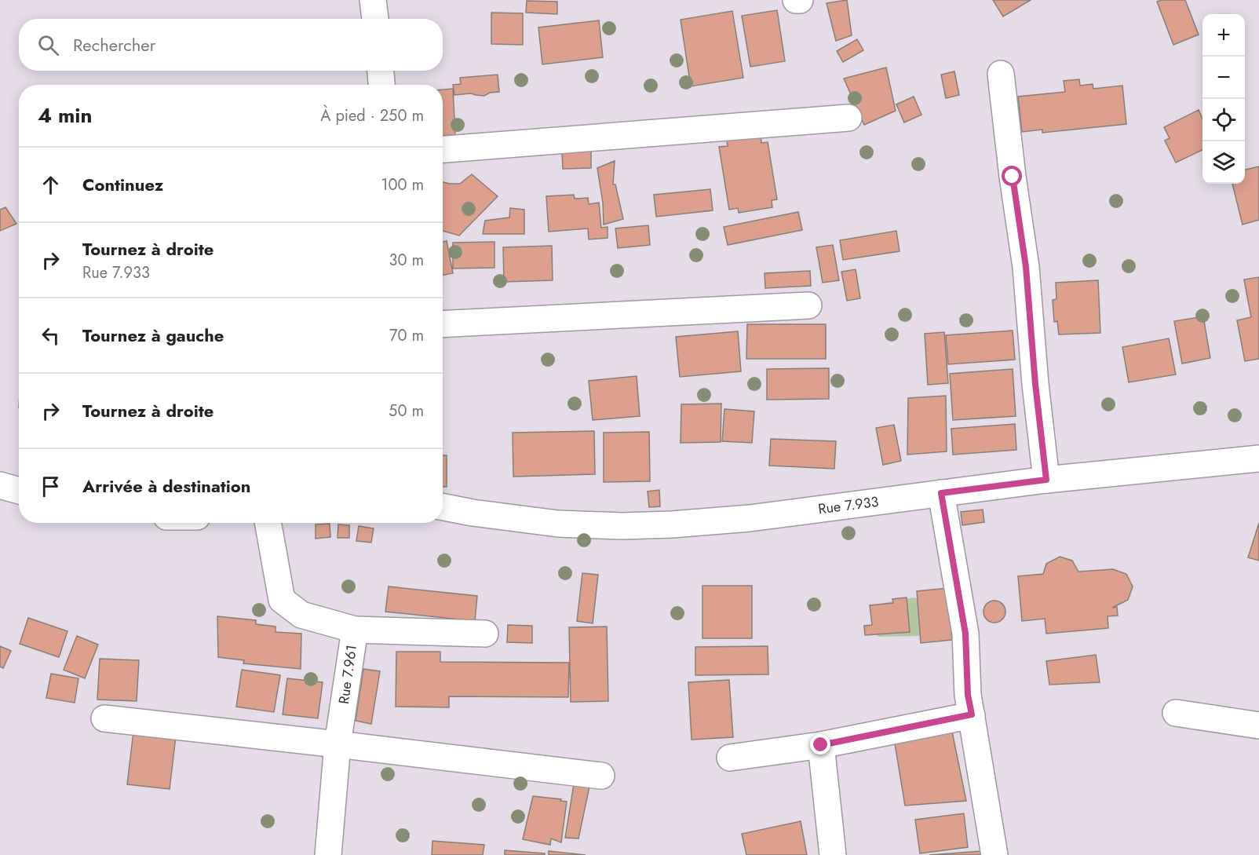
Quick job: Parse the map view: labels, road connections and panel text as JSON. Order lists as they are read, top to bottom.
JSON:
{
  "streets": {
    "street": ["Rue 7.933", "Rue 7.961"]
  },
  "page": {
    "map_buttons": ["+", "−"],
    "search": "Rechercher",
    "heading": ["4 min", "À pied · 250 m"],
    "list": [
      ["Continuez", "100 m"],
      ["Tournez à droite", "Rue 7.933", "30 m"],
      ["Tournez à gauche", "70 m"],
      ["Tournez à droite", "50 m"],
      "Arrivée à destination"
    ]
  }
}
